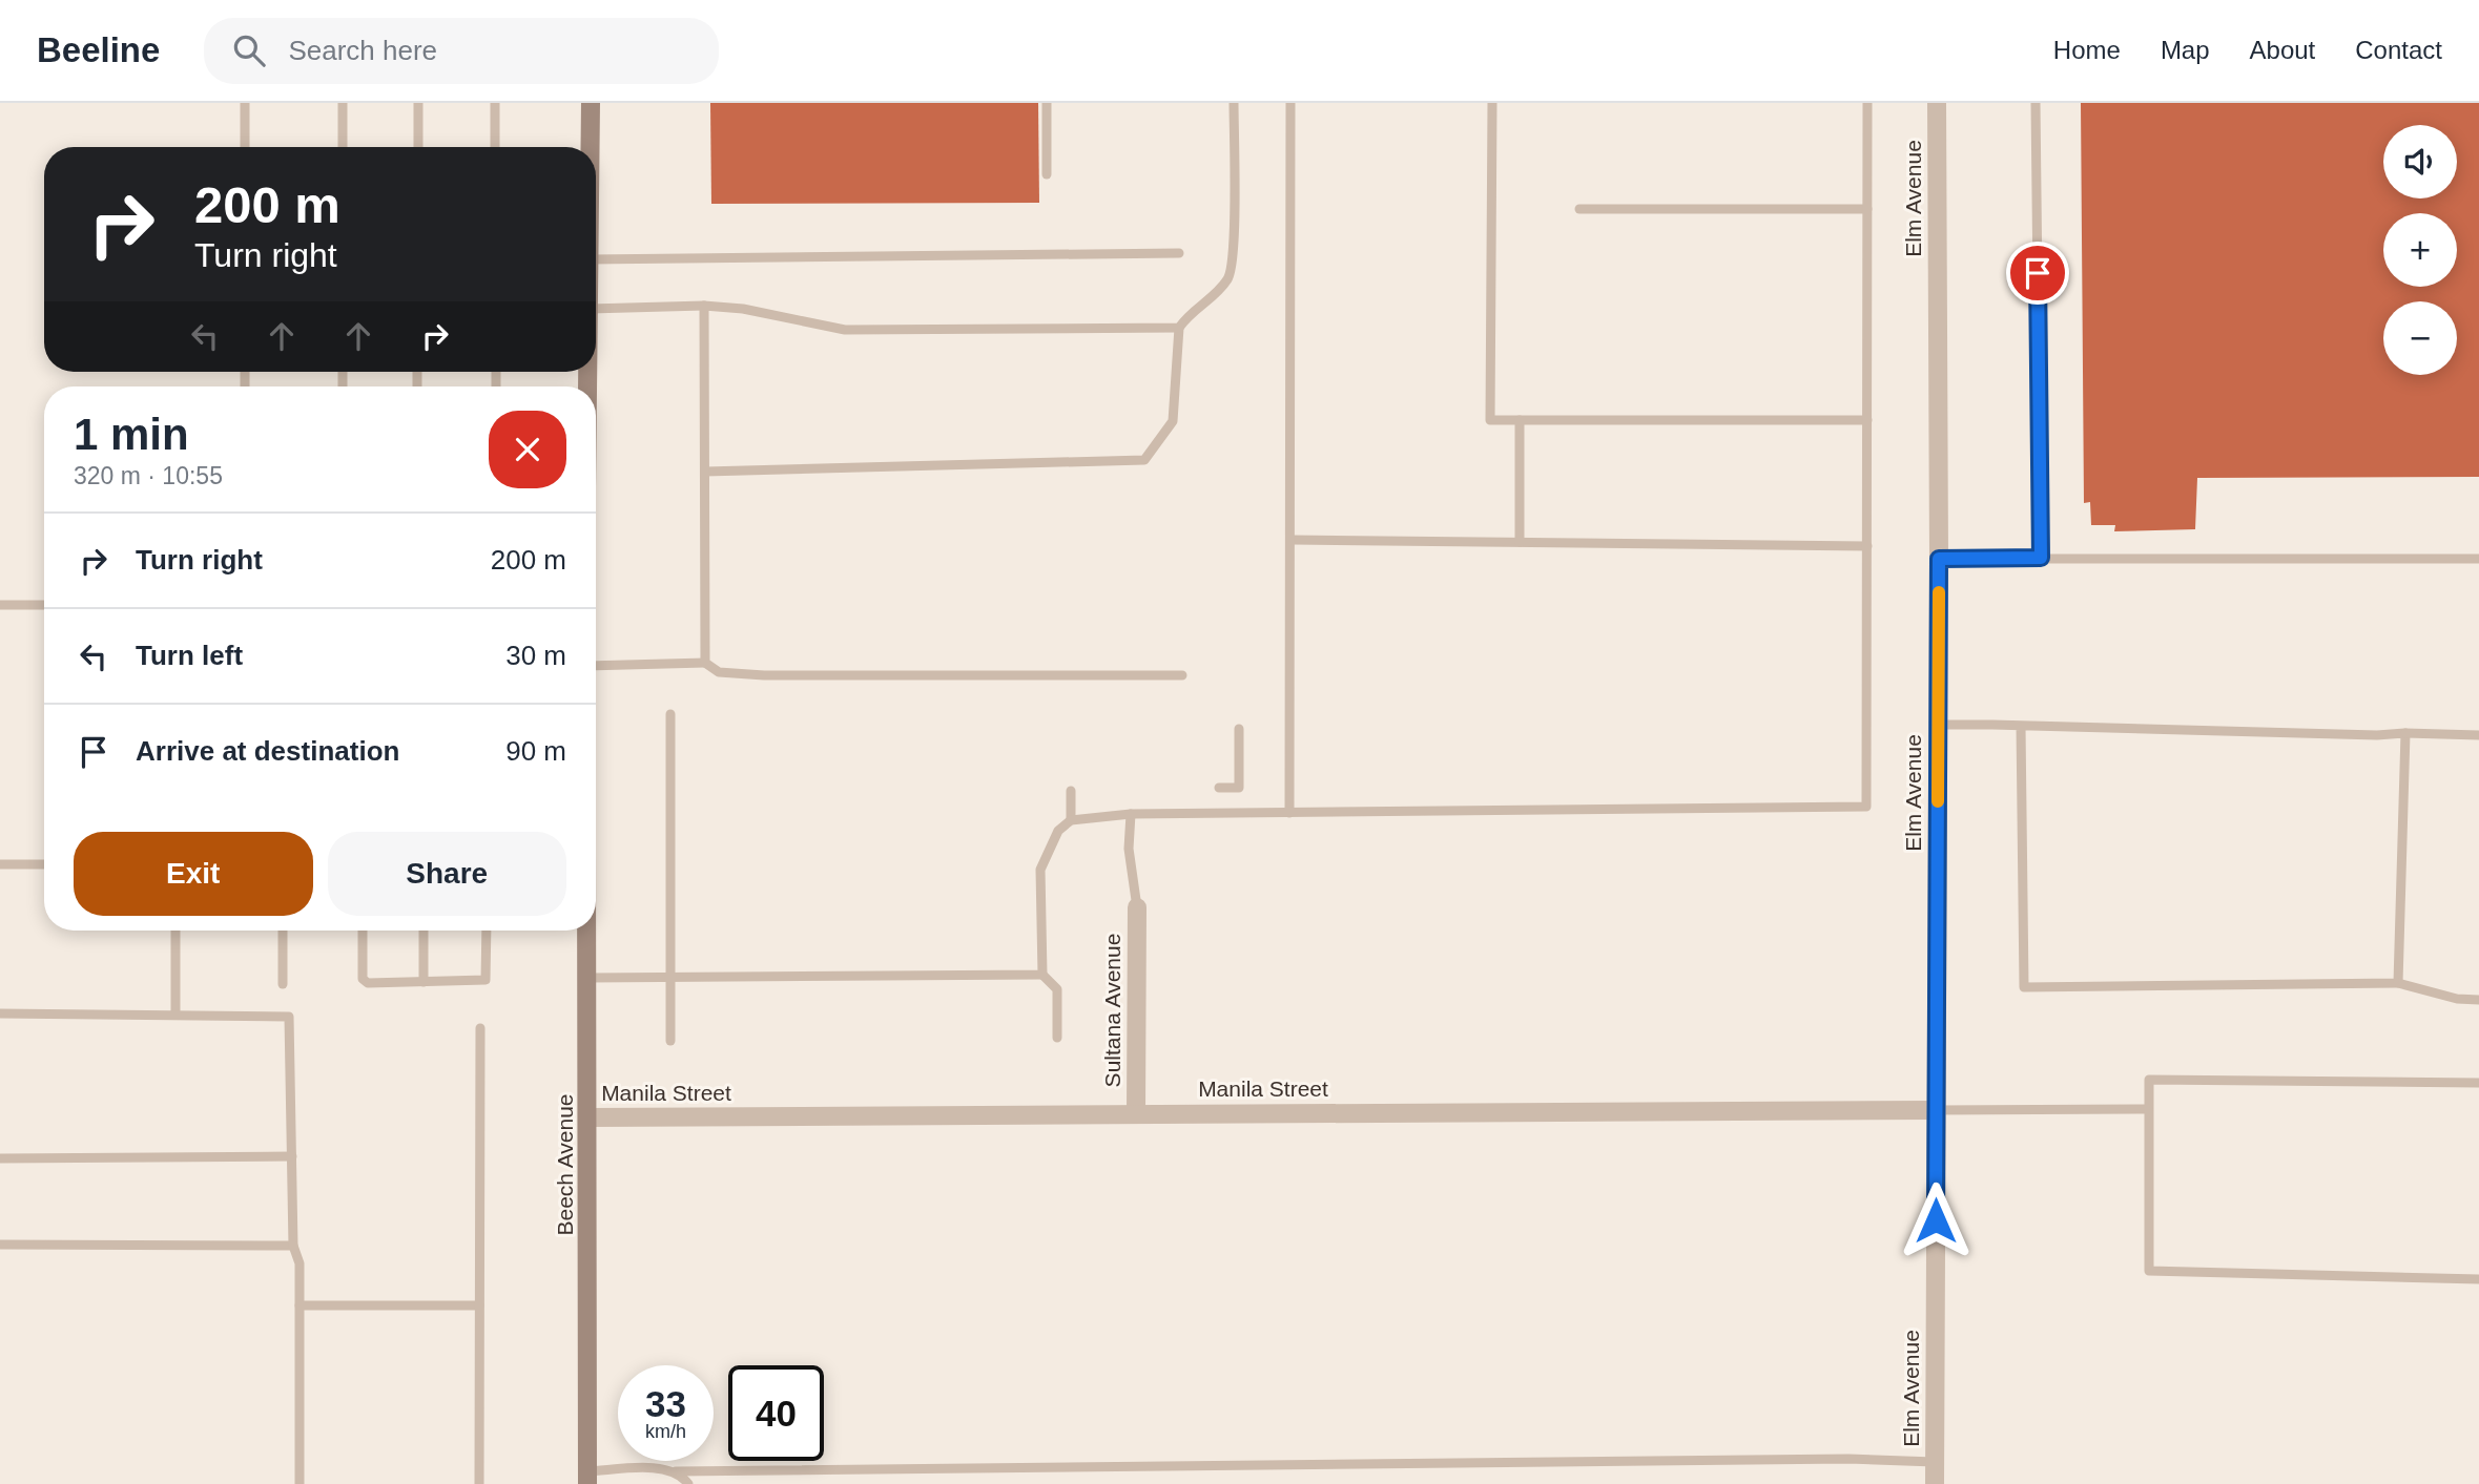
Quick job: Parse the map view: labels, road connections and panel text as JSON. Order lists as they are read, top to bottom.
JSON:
{
  "streets": {
    "main road": ["Beech Avenue"],
    "street": ["Elm Avenue", "Sultana Avenue", "Manila Street"]
  },
  "crossings": [
    ["Elm Avenue", "Manila Street"],
    ["Sultana Avenue", "Manila Street"],
    ["Manila Street", "Beech Avenue"]
  ],
  "page": {
    "header": "Beeline",
    "search": "Search here",
    "nav": [
      "Home",
      "Map",
      "About",
      "Contact"
    ],
    "map_buttons": ["+", "−"],
    "turn": ["200 m", "Turn right"],
    "heading": ["1 min", "320 m · 10:55"],
    "list": [
      {
        "name": "Turn right",
        "value": "200 m"
      },
      {
        "name": "Turn left",
        "value": "30 m"
      },
      {
        "name": "Arrive at destination",
        "value": "90 m"
      }
    ],
    "buttons": ["Exit", "Share"],
    "speed": "33 km/h",
    "limit": "40"
  }
}
